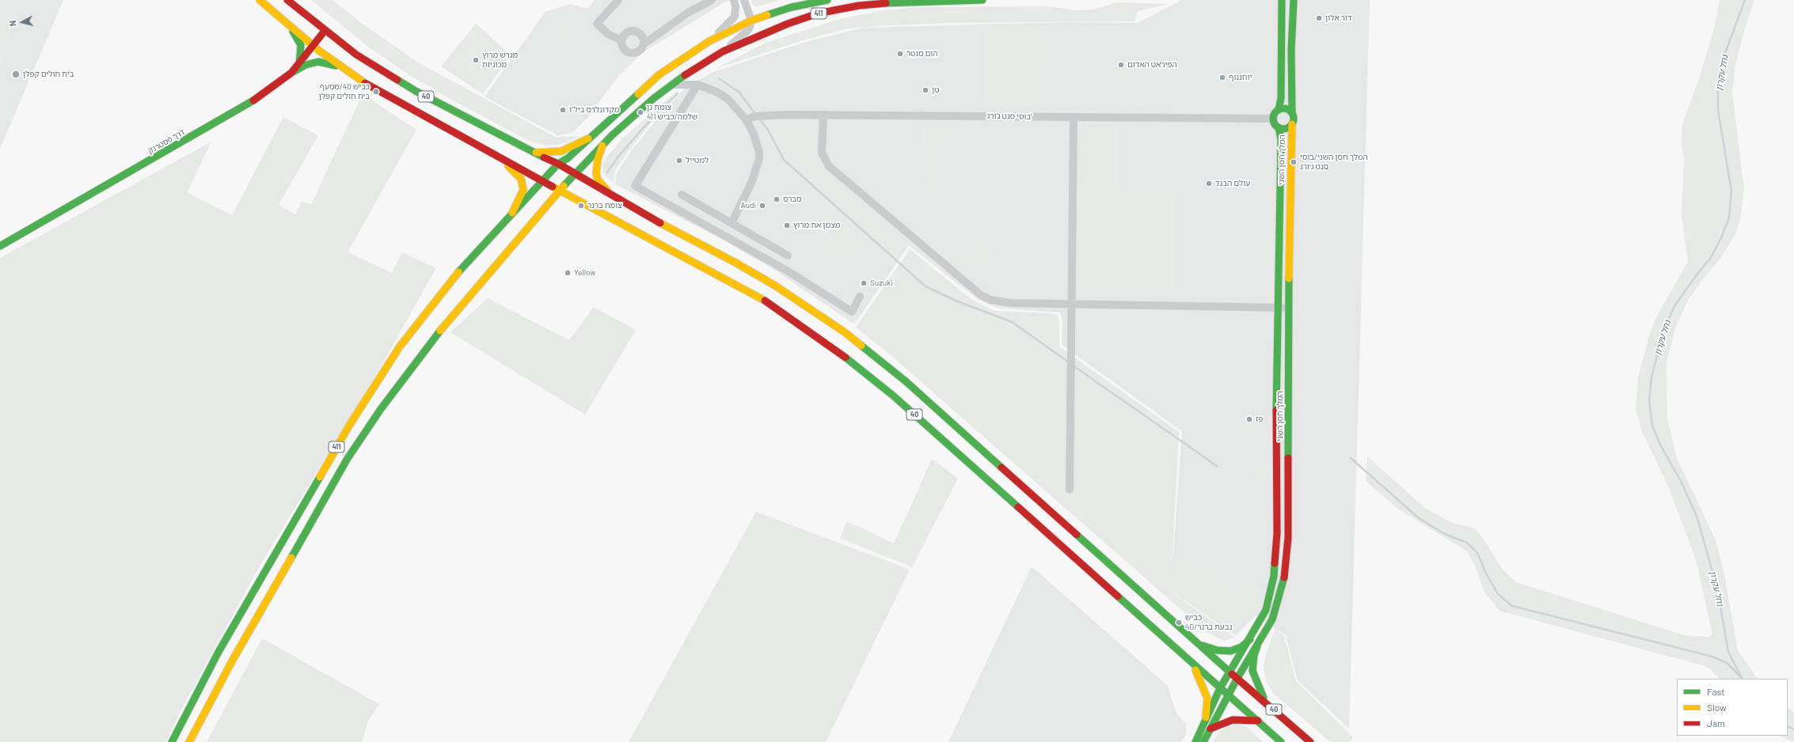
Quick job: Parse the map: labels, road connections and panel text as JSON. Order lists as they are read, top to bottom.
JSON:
{
  "streets": {
    "main road": [
      "411",
      "40",
      "דרך פסטרנק",
      "המלך חסן השני"
    ],
    "street": ["בוסי סנט ג'ורג'"]
  },
  "crossings": [
    ["411", "40"],
    ["40", "דרך פסטרנק"],
    ["40", "המלך חסן השני"],
    ["בוסי סנט ג'ורג'", "המלך חסן השני"]
  ],
  "water": ["נחל עקרון"],
  "places": [
    "דור אלון",
    "הום סנטר",
    "מגרש מרוץ מכוניות",
    "הפיראט האדום",
    "בית חולים קפלן",
    "יוחננוף",
    "טן",
    "כביש 40/מסעף בית חולים קפלן",
    "מקדונלדס ביל\"ו",
    "צומת גן שלמה/כביש 411",
    "למטייל",
    "המלך חסן השני/בוסי סנט ג׳ורג",
    "עולם הבגד",
    "סברס",
    "צומת ברנר",
    "Audi",
    "מצמן את מרוץ",
    "Yellow",
    "Suzuki",
    "פז",
    "כביש 40/גבעת ברנר"
  ],
  "legend": ["Fast", "Slow", "Jam"],
  "north": "left"
}
